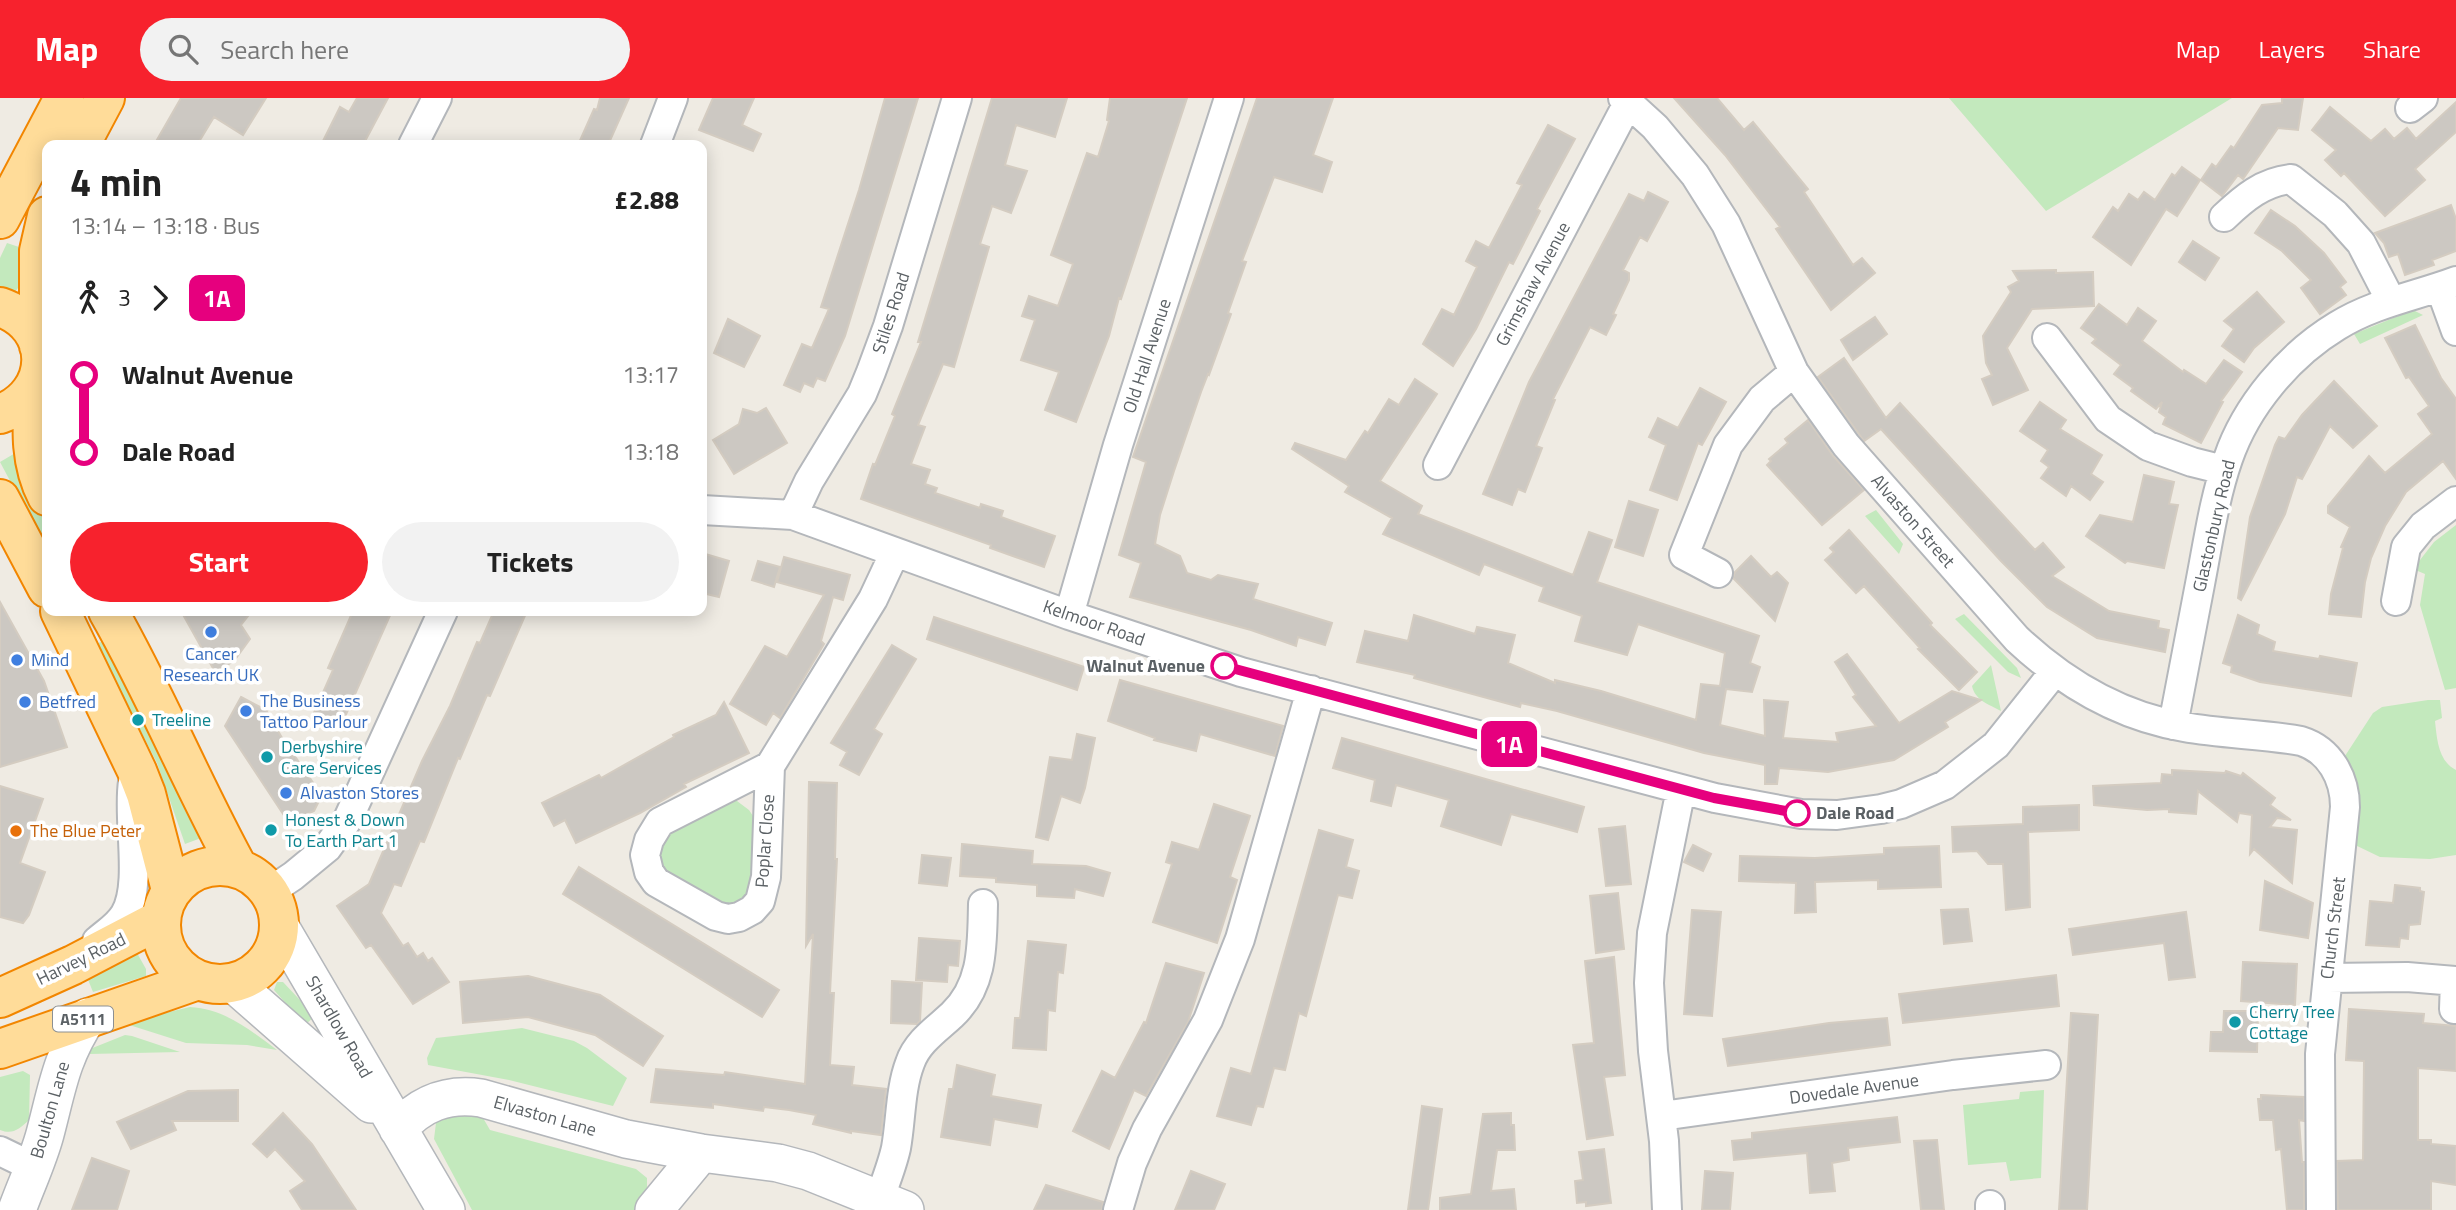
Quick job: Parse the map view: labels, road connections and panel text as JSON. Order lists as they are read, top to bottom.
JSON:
{
  "streets": {
    "highway": ["Harvey Road", "A5111"],
    "street": [
      "Grimshaw Avenue",
      "Stiles Road",
      "Old Hall Avenue",
      "Alvaston Street",
      "Glastonbury Road",
      "Kelmoor Road",
      "Poplar Close",
      "Church Street",
      "Shardlow Road",
      "Dovedale Avenue",
      "Boulton Lane",
      "Elvaston Lane"
    ]
  },
  "crossings": [
    ["Grimshaw Avenue", "Alvaston Street"],
    ["Stiles Road", "Kelmoor Road"],
    ["Old Hall Avenue", "Kelmoor Road"],
    ["Alvaston Street", "Glastonbury Road"],
    ["Alvaston Street", "Kelmoor Road"],
    ["Alvaston Street", "Church Street"],
    ["Kelmoor Road", "Poplar Close"],
    ["Harvey Road", "A5111"],
    ["Harvey Road", "Shardlow Road"],
    ["A5111", "Shardlow Road"],
    ["A5111", "Boulton Lane"],
    ["Shardlow Road", "Elvaston Lane"]
  ],
  "places": [
    "Cancer Research UK",
    "Mind",
    "Walnut Avenue",
    "Betfred",
    "The Business Tattoo Parlour",
    "Treeline",
    "Derbyshire Care Services",
    "Alvaston Stores",
    "Dale Road",
    "Honest & Down To Earth Part 1",
    "The Blue Peter",
    "Cherry Tree Cottage"
  ],
  "lines": ["bus line 1A"],
  "page": {
    "header": "Map",
    "search": "Search here",
    "nav": ["Map", "Layers", "Share"],
    "on_map": "1A",
    "heading": ["4 min", "13:14 – 13:18 · Bus", "£2.88"],
    "legs": ["3", "1A"],
    "list": [
      {
        "name": "Walnut Avenue",
        "value": "13:17"
      },
      {
        "name": "Dale Road",
        "value": "13:18"
      }
    ],
    "buttons": ["Start", "Tickets"]
  }
}
